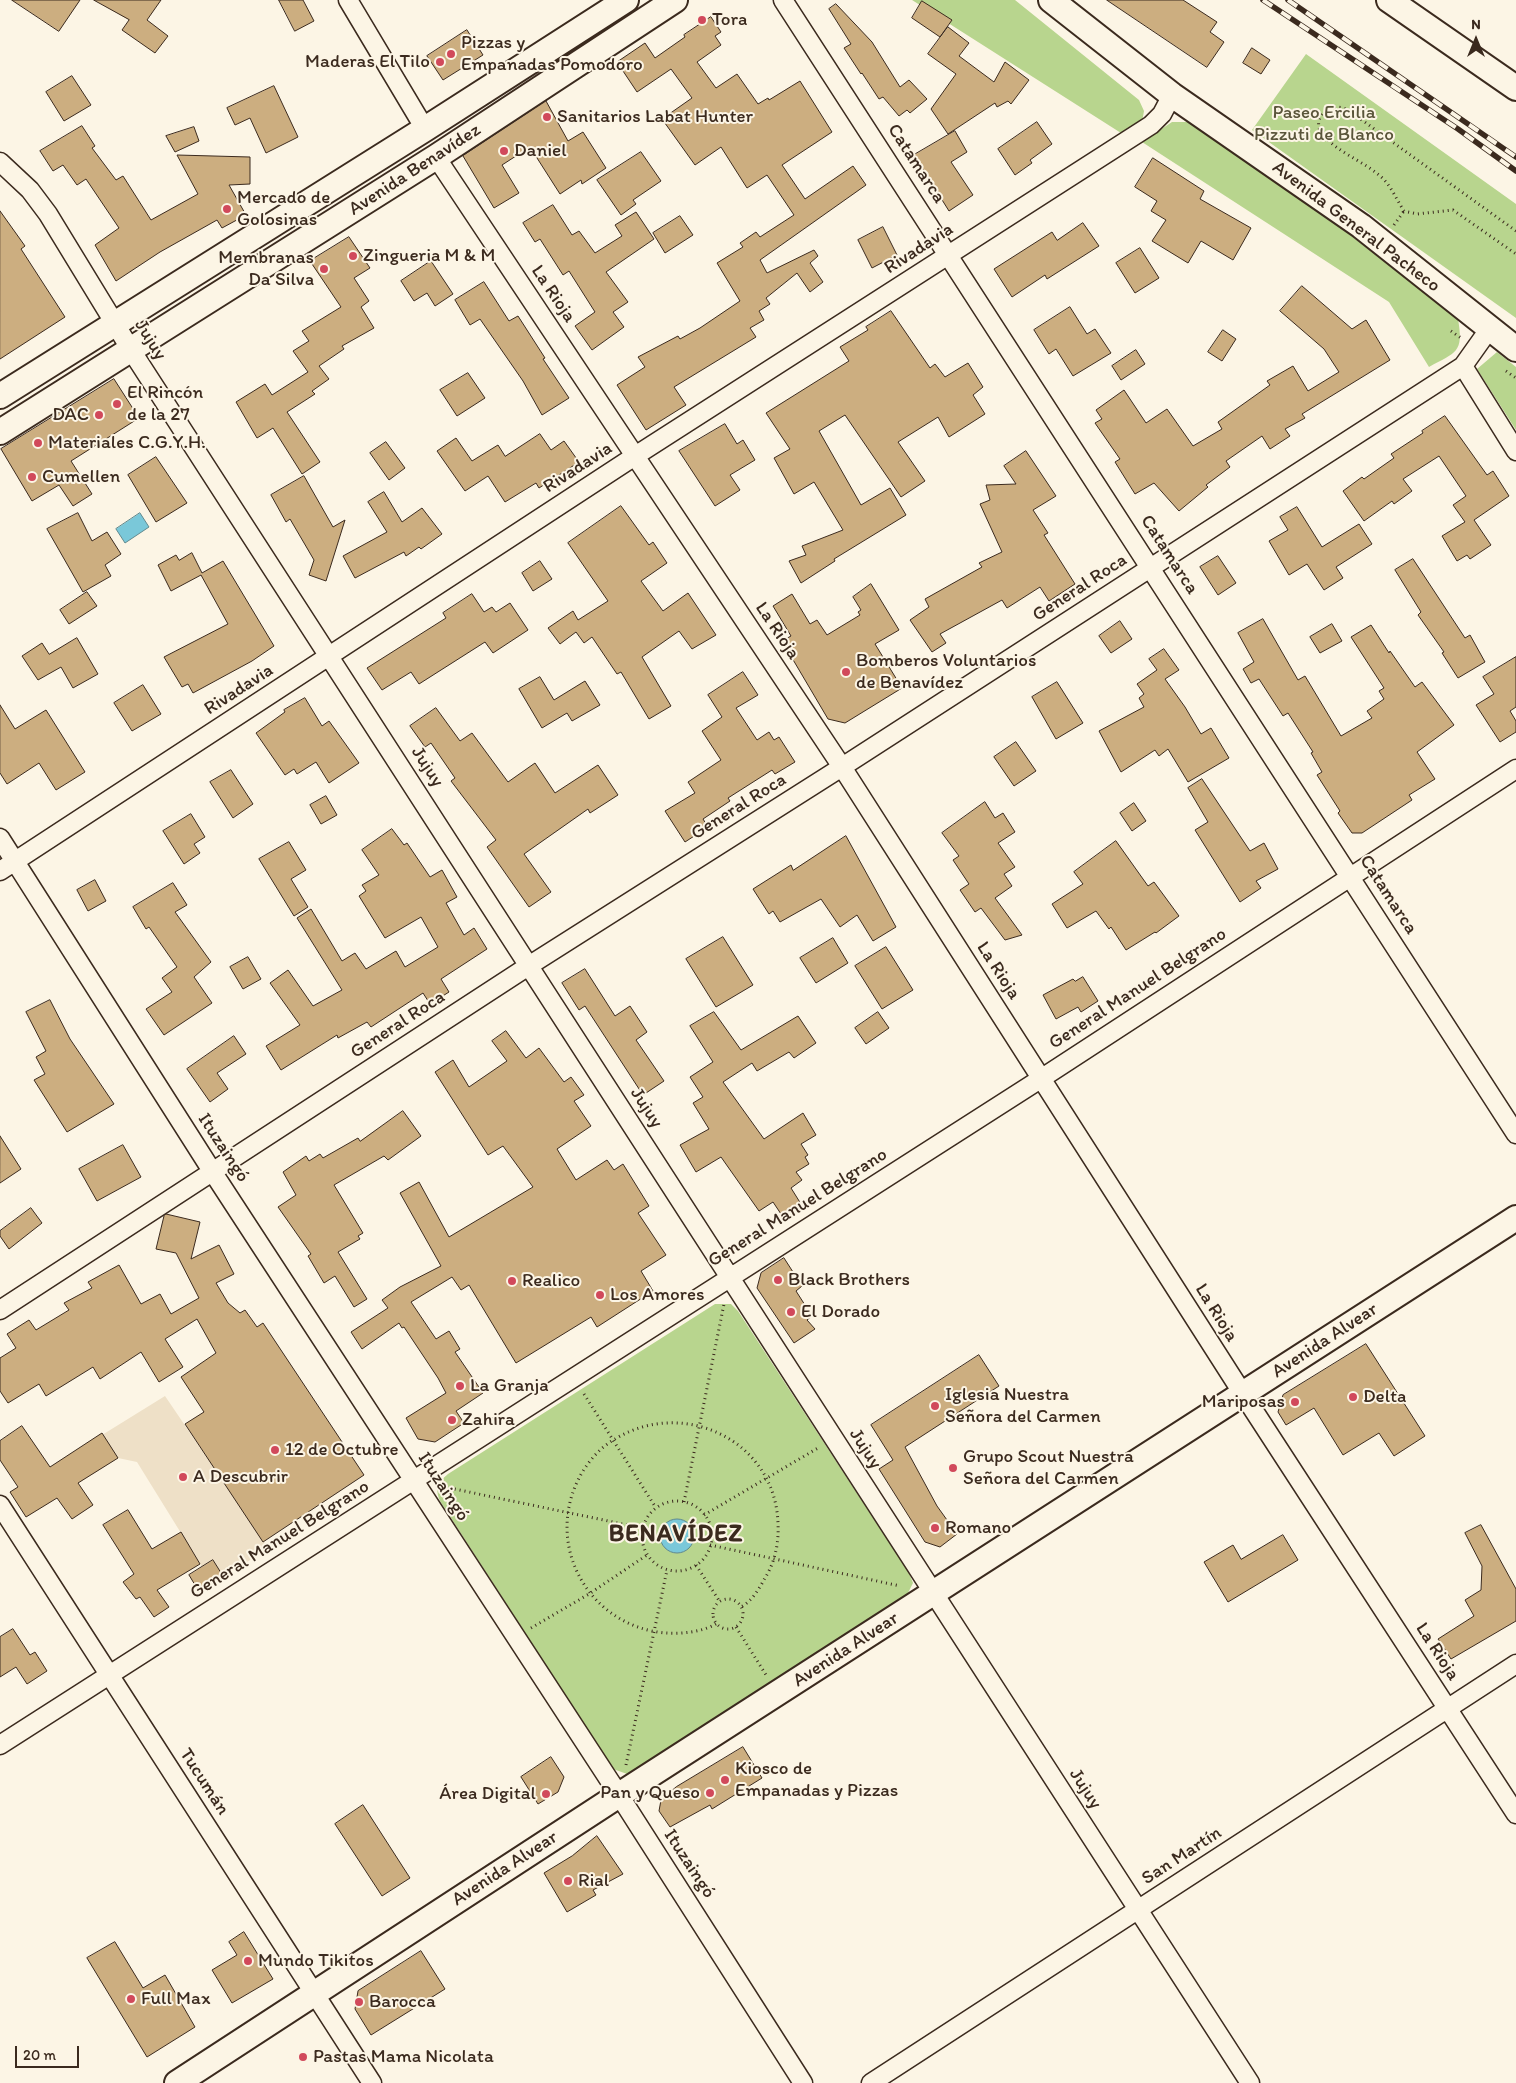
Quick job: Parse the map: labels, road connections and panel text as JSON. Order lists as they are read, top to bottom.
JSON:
{
  "streets": {
    "street": [
      "Catamarca",
      "Avenida Benavídez",
      "Avenida General Pacheco",
      "Rivadavia",
      "La Rioja",
      "Jujuy",
      "General Roca",
      "General Manuel Belgrano",
      "Ituzaingó",
      "Avenida Alvear",
      "Tucumán",
      "San Martín"
    ]
  },
  "crossings": [
    ["Catamarca", "Rivadavia"],
    ["Catamarca", "General Roca"],
    ["Catamarca", "General Manuel Belgrano"],
    ["Avenida Benavídez", "La Rioja"],
    ["Avenida Benavídez", "Jujuy"],
    ["Avenida General Pacheco", "Rivadavia"],
    ["Avenida General Pacheco", "General Roca"],
    ["Rivadavia", "La Rioja"],
    ["Rivadavia", "Jujuy"],
    ["Rivadavia", "Ituzaingó"],
    ["La Rioja", "General Roca"],
    ["La Rioja", "General Manuel Belgrano"],
    ["La Rioja", "Avenida Alvear"],
    ["La Rioja", "San Martín"],
    ["Jujuy", "General Roca"],
    ["Jujuy", "General Manuel Belgrano"],
    ["Jujuy", "Avenida Alvear"],
    ["Jujuy", "San Martín"],
    ["General Roca", "Ituzaingó"],
    ["General Manuel Belgrano", "Ituzaingó"],
    ["General Manuel Belgrano", "Tucumán"],
    ["Ituzaingó", "Avenida Alvear"],
    ["Avenida Alvear", "Tucumán"]
  ],
  "districts": ["BENAVÍDEZ"],
  "parks": ["Paseo Ercilia Pizzuti de Blanco"],
  "places": [
    "Tora",
    "Pizzas y Empanadas Pomodoro",
    "Maderas El Tilo",
    "Sanitarios Labat Hunter",
    "Daniel",
    "Mercado de Golosinas",
    "Zingueria M & M",
    "Membranas Da Silva",
    "El Rincón de la 27",
    "DAC",
    "Materiales C.G.Y.H.",
    "Cumellen",
    "Bomberos Voluntarios de Benavídez",
    "Black Brothers",
    "Realico",
    "Los Amores",
    "El Dorado",
    "La Granja",
    "Delta",
    "Mariposas",
    "Iglesia Nuestra Señora del Carmen",
    "Zahira",
    "12 de Octubre",
    "Grupo Scout Nuestra Señora del Carmen",
    "A Descubrir",
    "Romano",
    "Kiosco de Empanadas y Pizzas",
    "Pan y Queso",
    "Área Digital",
    "Rial",
    "Mundo Tikitos",
    "Full Max",
    "Barocca",
    "Pastas Mama Nicolata"
  ],
  "scale_bar": "20 m",
  "north": "top"
}
